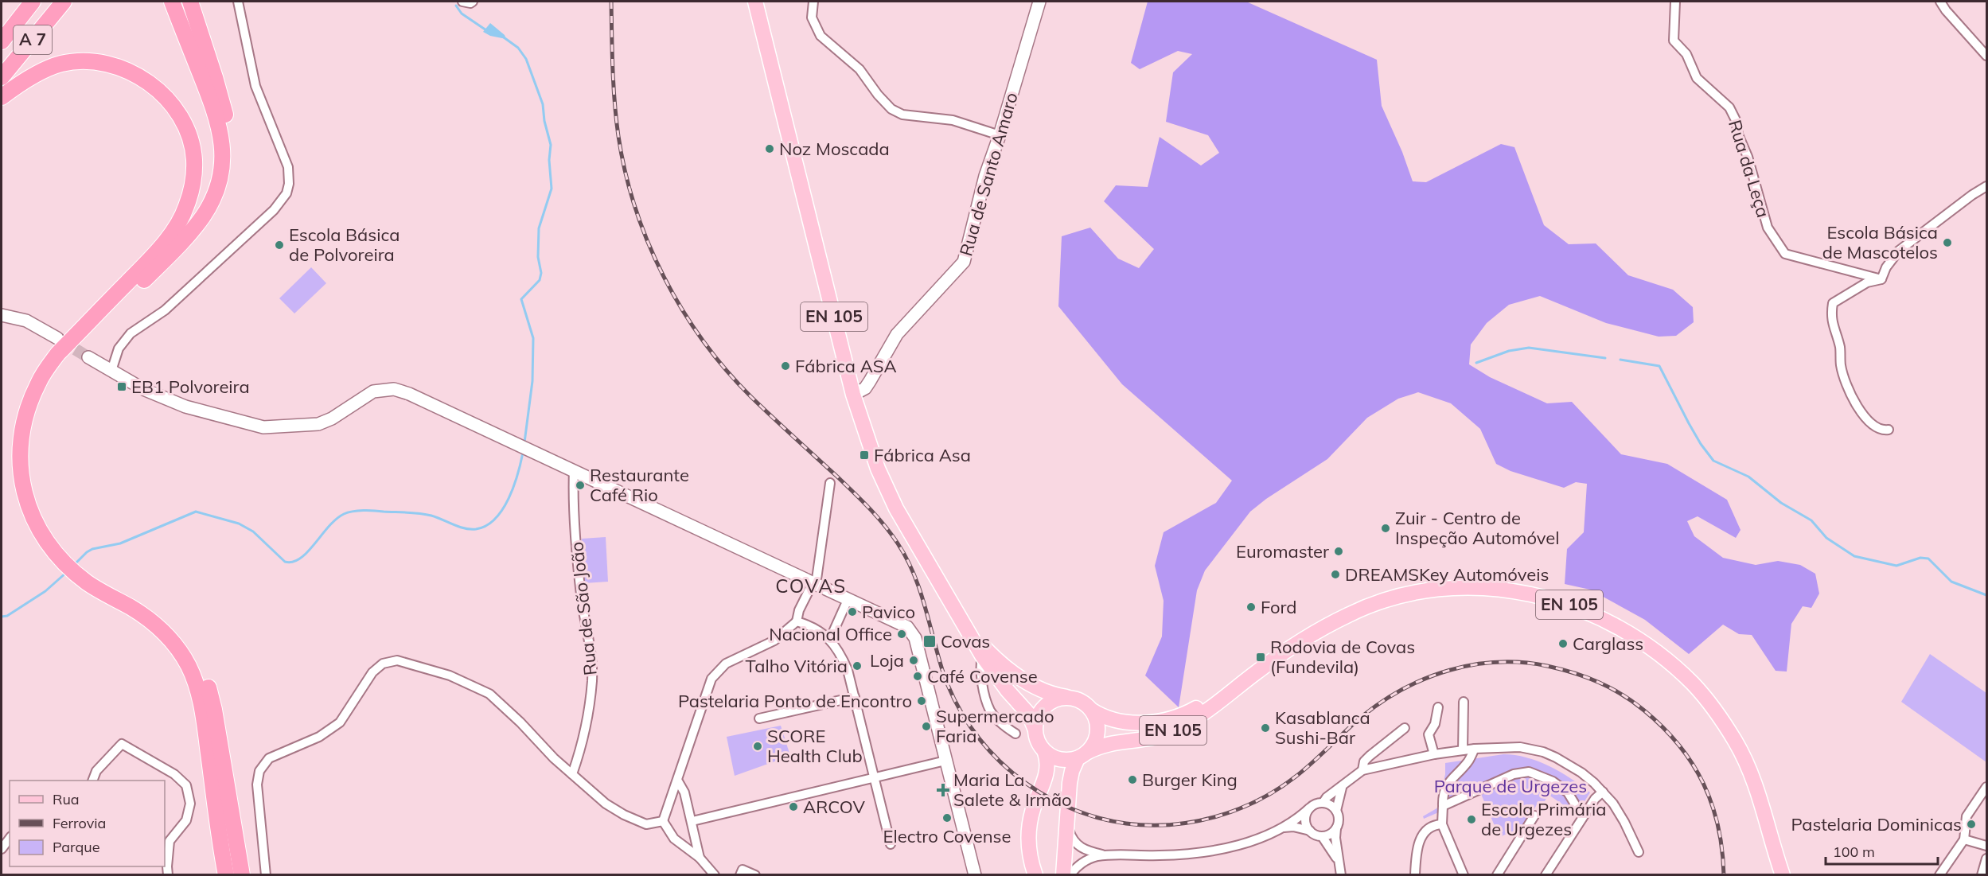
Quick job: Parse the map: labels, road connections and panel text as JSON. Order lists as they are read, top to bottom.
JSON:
{
  "streets": {
    "highway": ["A 7"],
    "main road": ["Rua de Santo Amaro", "EN 105"],
    "street": ["Rua da Leça", "Rua de São João"]
  },
  "crossings": [
    ["Rua de Santo Amaro", "EN 105"]
  ],
  "districts": ["COVAS"],
  "parks": ["Parque de Urgezes"],
  "places": {
    "other": [
      "Noz Moscada",
      "Escola Básica de Mascotelos",
      "Escola Básica de Polvoreira",
      "Fábrica ASA",
      "Restaurante Café Rio",
      "Zuir - Centro de Inspeção Automóvel",
      "Euromaster",
      "DREAMSKey Automóveis",
      "Ford",
      "Pavico",
      "Nacional Office",
      "Carglass",
      "Loja",
      "Talho Vitória",
      "Café Covense",
      "Pastelaria Ponto de Encontro",
      "Supermercado Faria",
      "Kasablanca Sushi-Bar",
      "SCORE Health Club",
      "Burger King",
      "ARCOV",
      "Electro Covense",
      "Escola Primária de Urgezes",
      "Pastelaria Dominicas"
    ],
    "transit": [
      "EB1 Polvoreira",
      "Fábrica Asa",
      "Covas",
      "Rodovia de Covas (Fundevila)"
    ],
    "health": ["Maria La Salete & Irmão"]
  },
  "legend": ["Rua", "Ferrovia", "Parque"],
  "scale_bar": "100 m"
}
